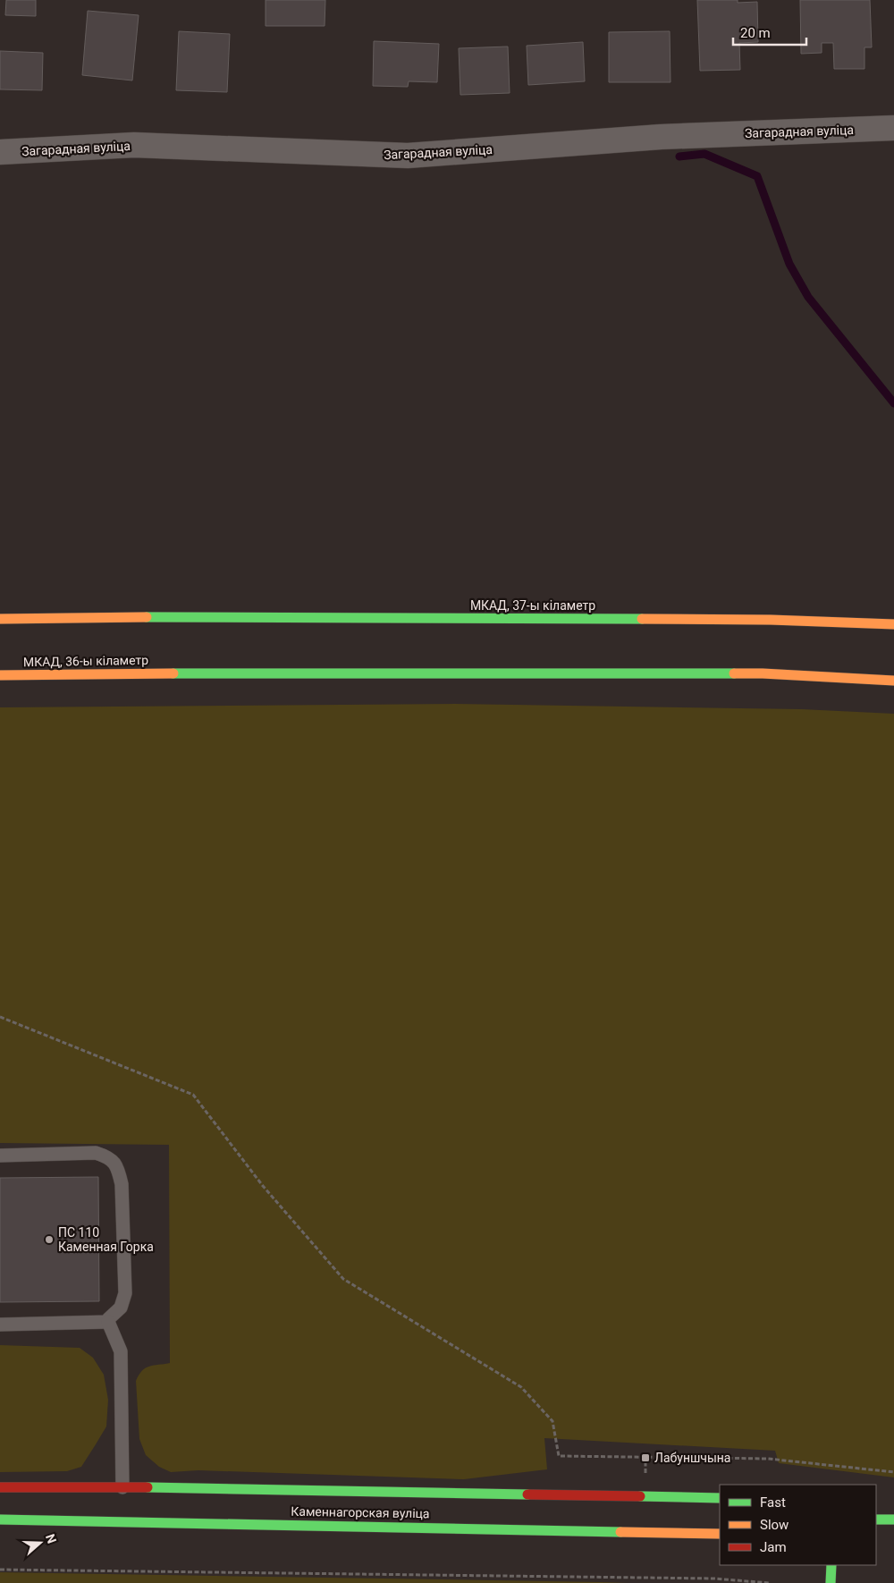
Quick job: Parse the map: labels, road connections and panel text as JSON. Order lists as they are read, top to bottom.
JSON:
{
  "streets": {
    "main road": ["МКАД, 37-ы кіламетр", "МКАД, 36-ы кіламетр", "Каменнагорская вуліца"],
    "street": ["Загарадная вуліца"]
  },
  "places": {
    "other": ["ПС 110 Каменная Горка"],
    "transit": ["Лабуншчына"]
  },
  "legend": ["Fast", "Slow", "Jam"],
  "scale_bar": "20 m",
  "north": "right"
}
